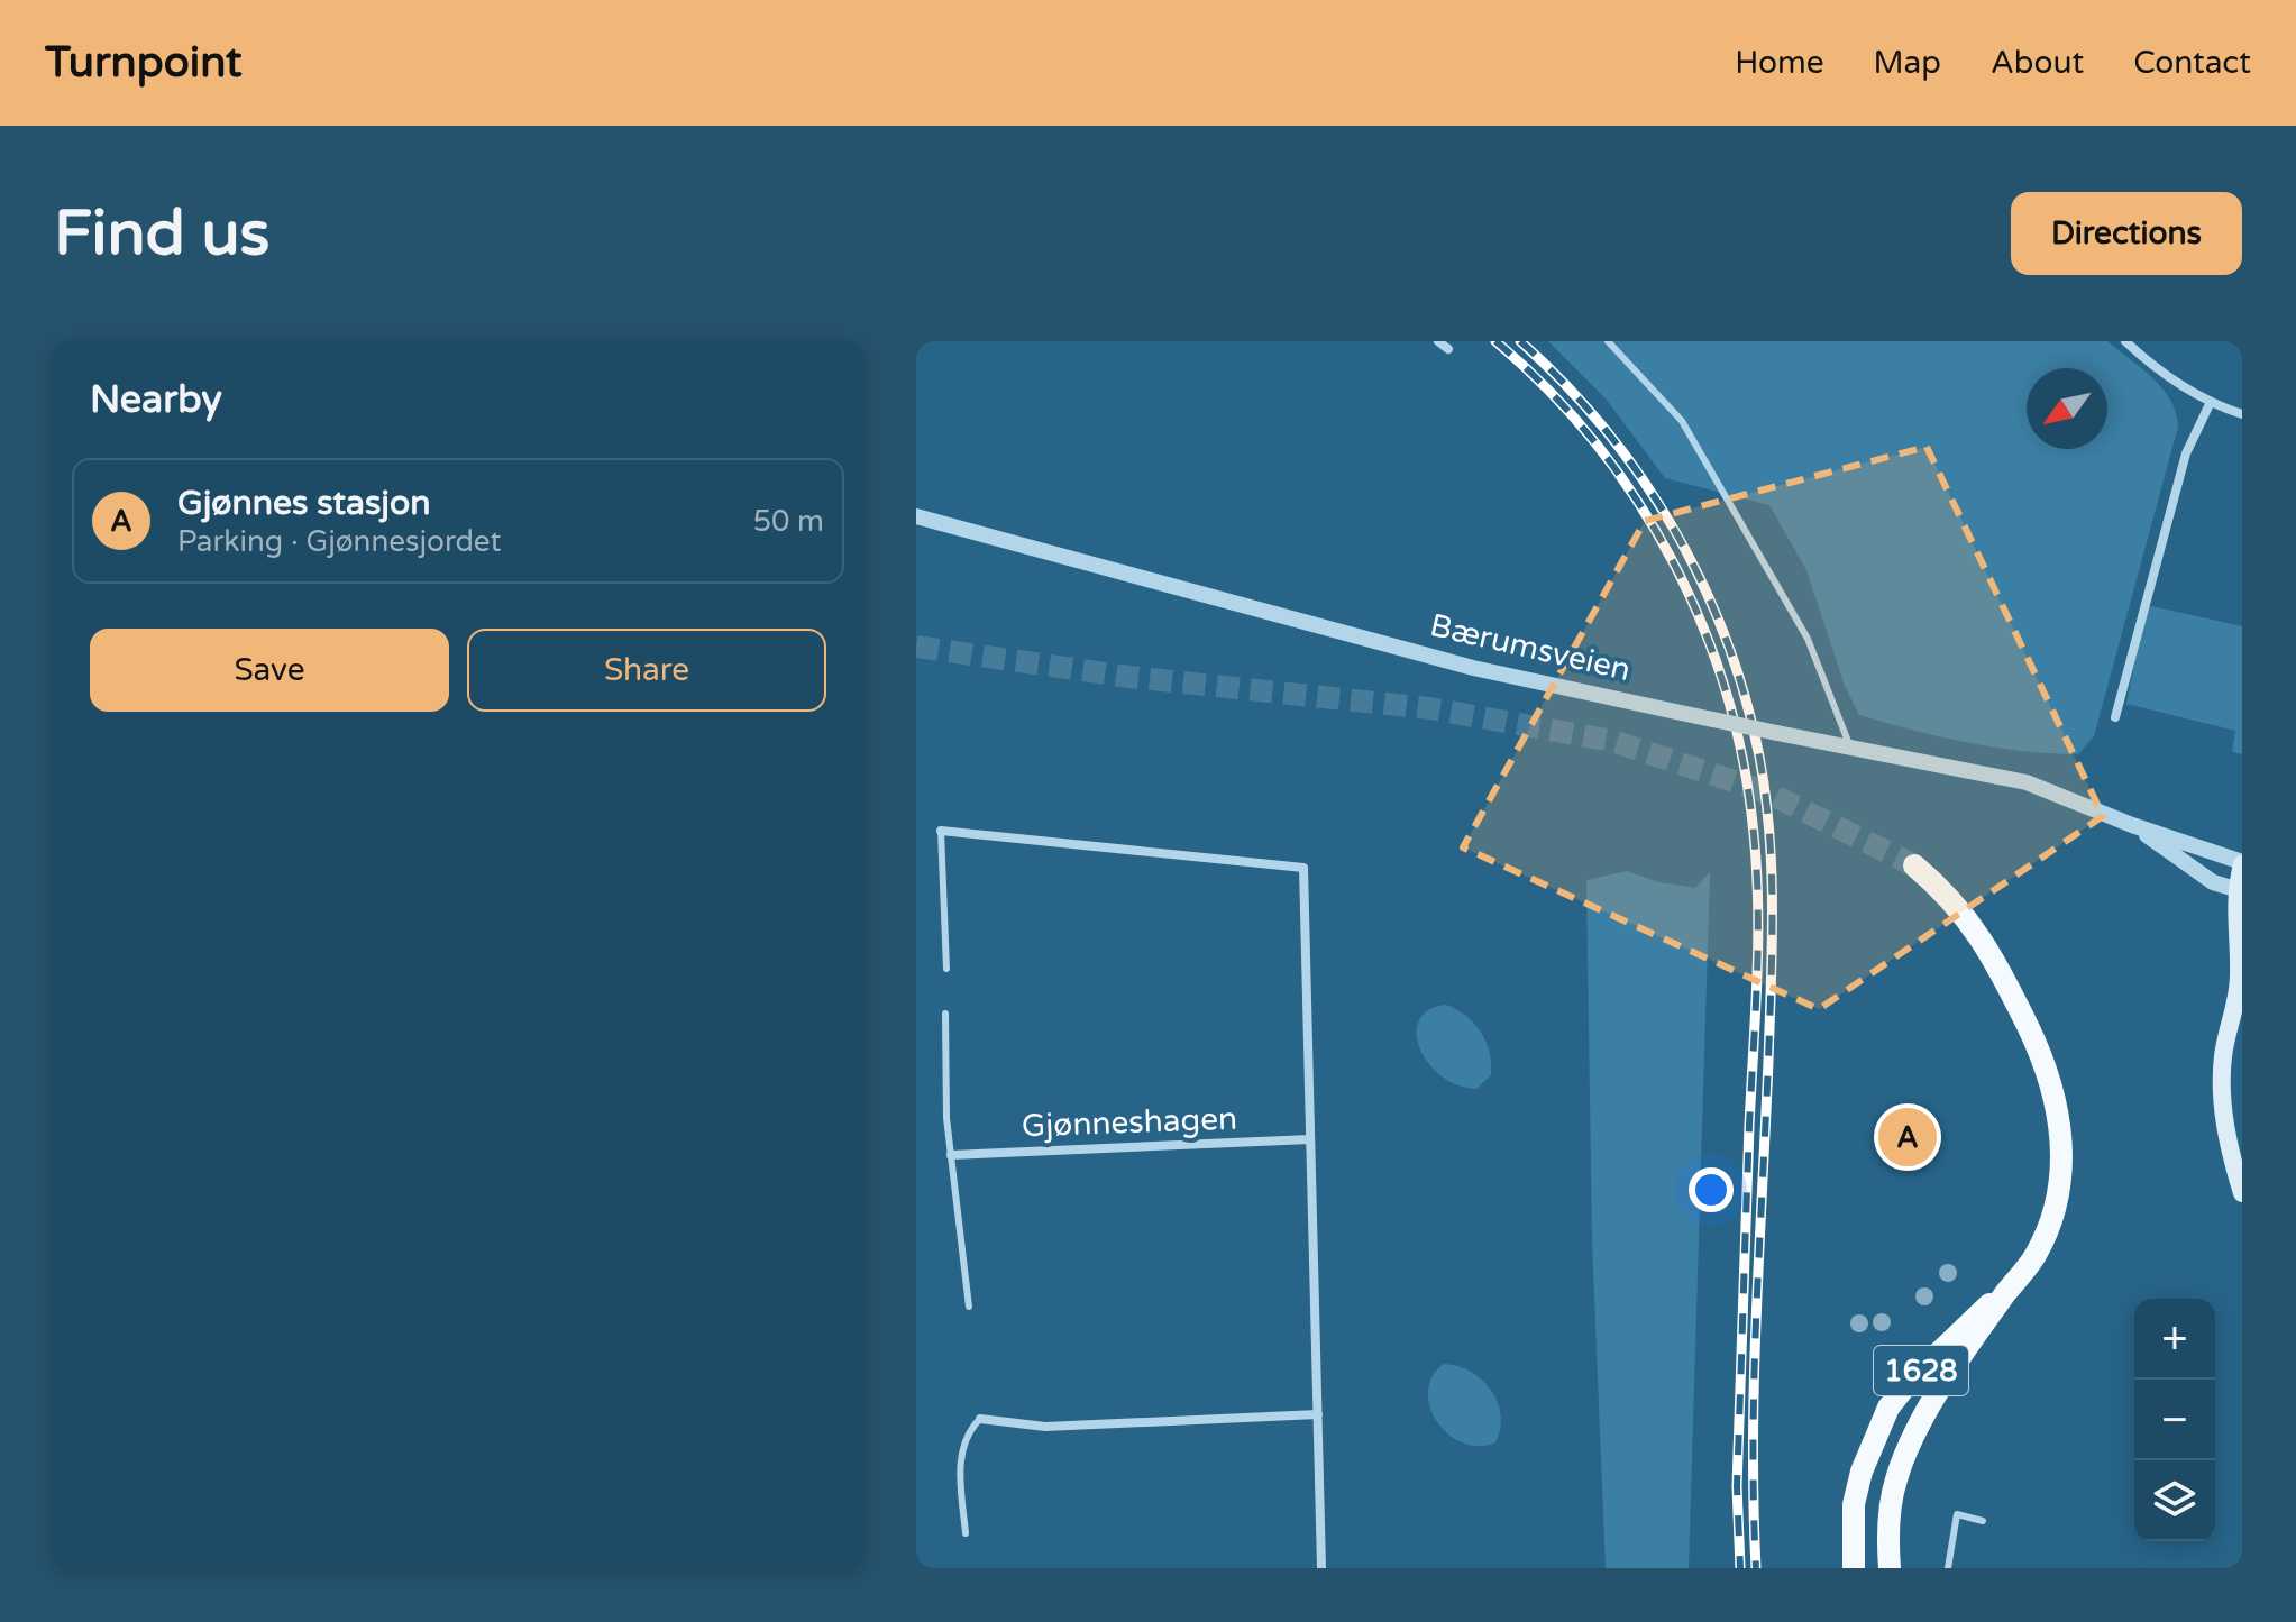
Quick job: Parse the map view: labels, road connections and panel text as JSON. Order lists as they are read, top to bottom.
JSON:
{
  "streets": {
    "main road": ["1628"],
    "street": ["Bærumsveien", "Gjønneshagen"]
  },
  "north": "bottom left",
  "page": {
    "header": "Turnpoint",
    "nav": [
      "Home",
      "Map",
      "About",
      "Contact"
    ],
    "buttons": [
      "Directions",
      ["Save", "Share"]
    ],
    "title": "Find us",
    "heading": "Nearby",
    "list": [
      {
        "mark": "A",
        "name": "Gjønnes stasjon",
        "note": "Parking · Gjønnesjordet",
        "value": "50 m"
      }
    ],
    "pins": "A",
    "map_buttons": ["+", "−"]
  }
}
